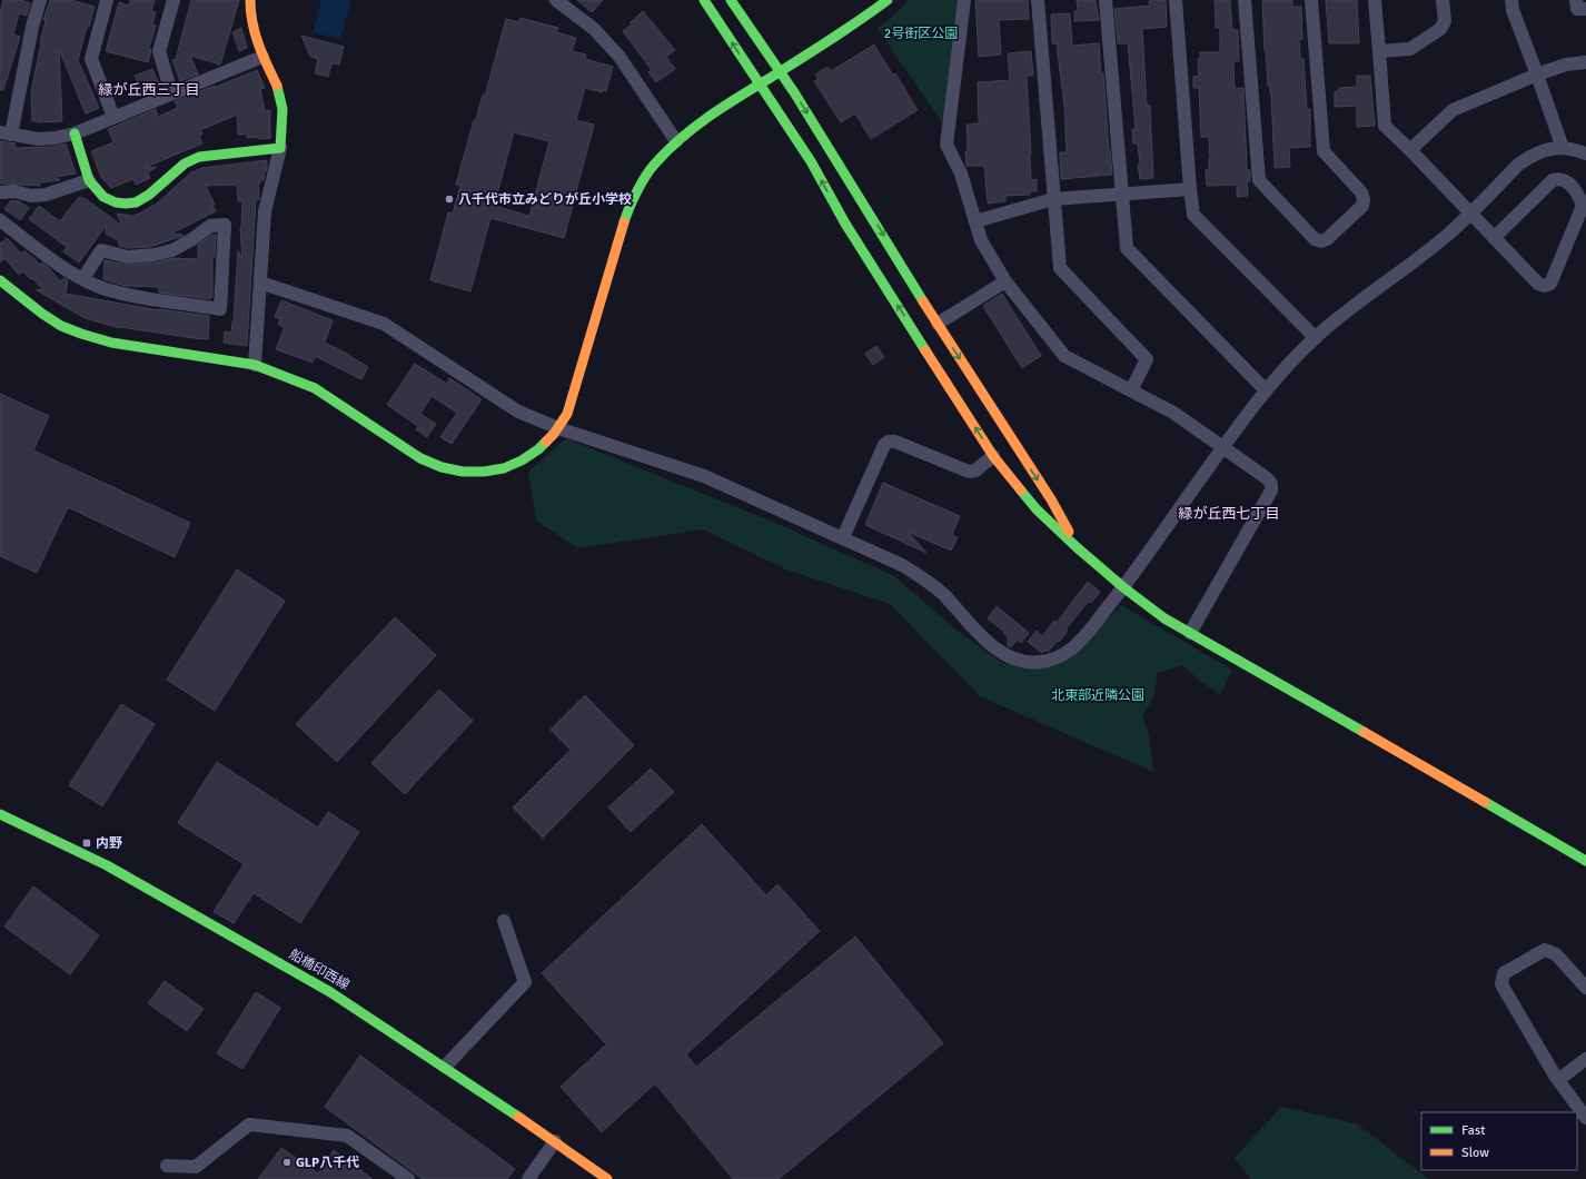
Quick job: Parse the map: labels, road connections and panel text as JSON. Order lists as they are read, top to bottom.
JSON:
{
  "streets": {
    "street": ["船橋印西線"]
  },
  "districts": ["緑が丘西三丁目", "緑が丘西七丁目"],
  "parks": ["2号街区公園", "北東部近隣公園"],
  "places": {
    "other": ["八千代市立みどりが丘小学校", "GLP八千代"],
    "transit": ["内野"]
  },
  "legend": ["Fast", "Slow"]
}
